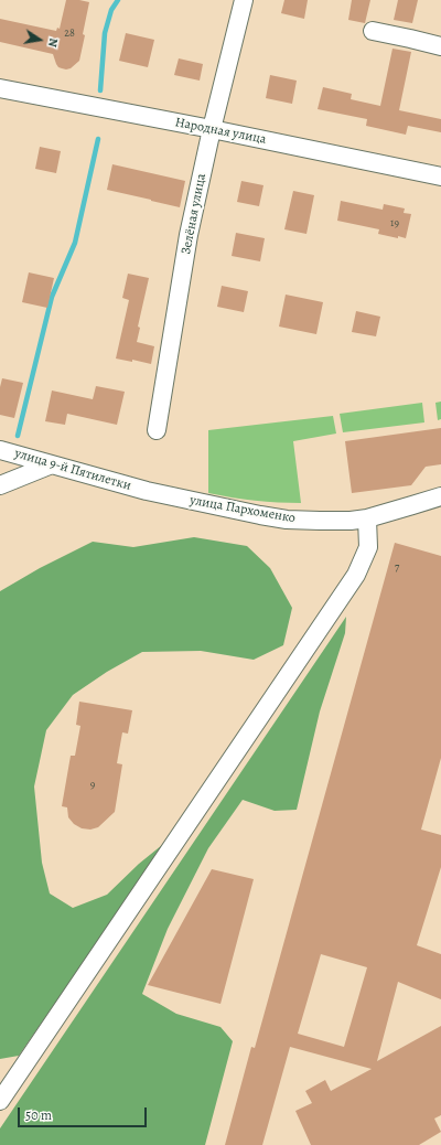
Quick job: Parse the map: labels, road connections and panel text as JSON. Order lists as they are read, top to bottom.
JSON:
{
  "streets": {
    "street": [
      "Народная улица",
      "Зелёная улица",
      "улица 9-й Пятилетки",
      "улица Пархоменко"
    ]
  },
  "crossings": [
    ["Народная улица", "Зелёная улица"],
    ["улица 9-й Пятилетки", "улица Пархоменко"]
  ],
  "house_numbers": [
    "28",
    "19",
    "7",
    "9"
  ],
  "scale_bar": "50 m",
  "north": "right"
}
